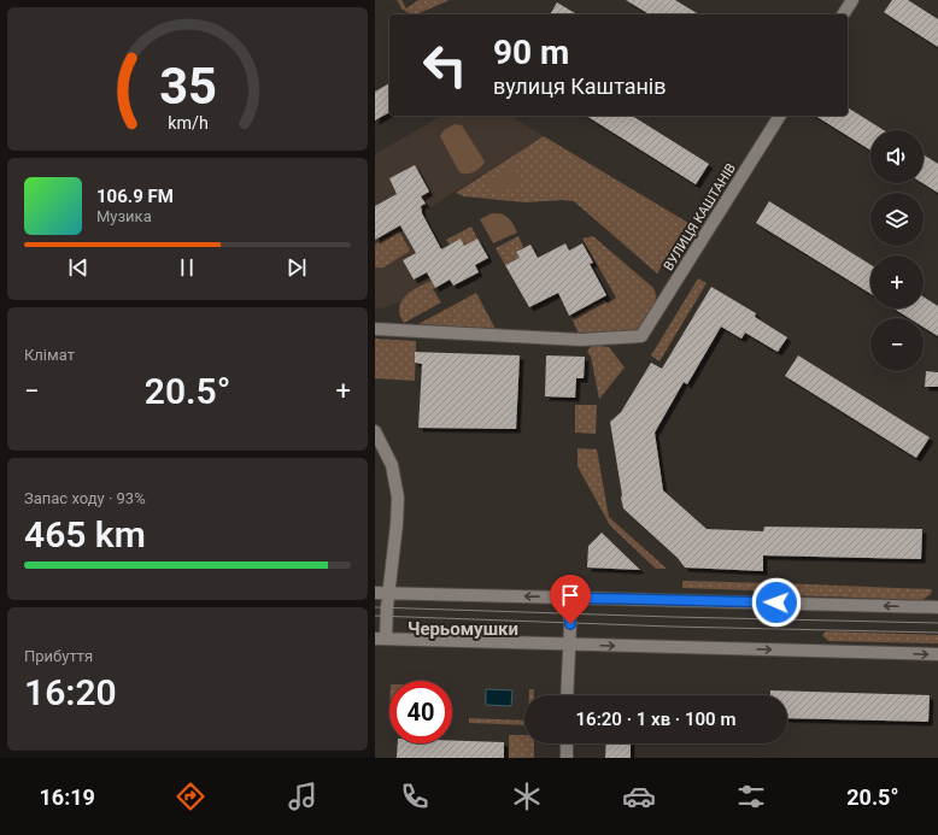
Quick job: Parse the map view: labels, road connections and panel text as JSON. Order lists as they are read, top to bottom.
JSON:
{
  "streets": {
    "street": ["ВУЛИЦЯ КАШТАНІВ"]
  },
  "districts": ["Черьомушки"],
  "page": {
    "turn": ["90 m", "вулиця Каштанів"],
    "map_buttons": ["+", "−"],
    "song": ["106.9 FM", "Музика"],
    "tile": [
      "Клімат",
      ["Запас ходу · 93%", "465 km"],
      ["Прибуття", "16:20"]
    ],
    "heat": ["−", "20.5°", "+"],
    "limit": "40",
    "trip": "16:20 · 1 хв · 100 m",
    "tabs": ["16:19", "20.5°"],
    "gauge": ["35", "km/h"]
  }
}
